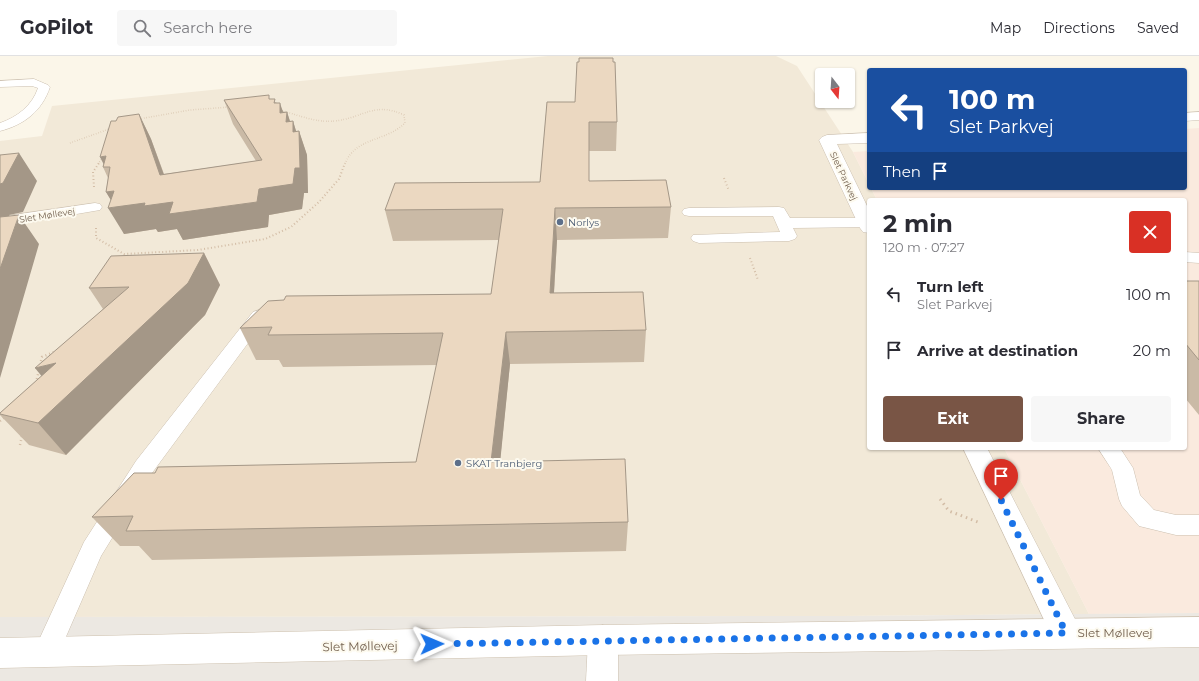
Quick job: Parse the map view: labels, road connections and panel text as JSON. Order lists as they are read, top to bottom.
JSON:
{
  "streets": {
    "street": ["Slet Parkvej", "Slet Møllevej"]
  },
  "places": ["Norlys", "SKAT Tranbjerg"],
  "north": "bottom",
  "page": {
    "header": "GoPilot",
    "search": "Search here",
    "nav": ["Map", "Directions", "Saved"],
    "turn": ["100 m", "Slet Parkvej"],
    "then": "Then",
    "heading": ["2 min", "120 m · 07:27"],
    "list": [
      {
        "name": "Turn left",
        "note": "Slet Parkvej",
        "value": "100 m"
      },
      {
        "name": "Arrive at destination",
        "value": "20 m"
      }
    ],
    "buttons": ["Exit", "Share"]
  }
}
